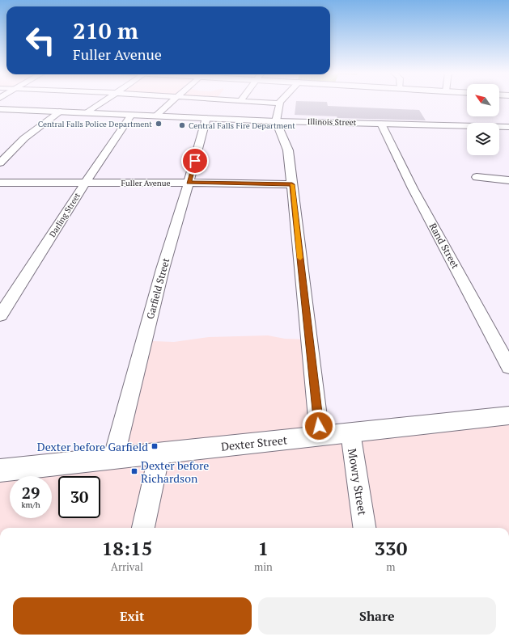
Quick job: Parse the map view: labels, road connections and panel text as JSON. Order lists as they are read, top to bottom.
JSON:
{
  "streets": {
    "street": [
      "Illinois Street",
      "Fuller Avenue",
      "Darling Street",
      "Rand Street",
      "Garfield Street",
      "Dexter Street",
      "Mowry Street"
    ]
  },
  "crossings": [
    ["Illinois Street", "Darling Street"],
    ["Illinois Street", "Rand Street"],
    ["Illinois Street", "Garfield Street"],
    ["Fuller Avenue", "Darling Street"],
    ["Fuller Avenue", "Garfield Street"],
    ["Garfield Street", "Dexter Street"],
    ["Dexter Street", "Mowry Street"]
  ],
  "places": {
    "other": ["Central Falls Police Department", "Central Falls Fire Department"],
    "transit": ["Dexter before Garfield", "Dexter before Richardson"]
  },
  "north": "top left",
  "page": {
    "turn": ["210 m", "Fuller Avenue"],
    "speed": "29 km/h",
    "limit": "30",
    "eta": [
      "18:15",
      "Arrival",
      "1",
      "min",
      "330",
      "m"
    ],
    "buttons": ["Exit", "Share"]
  }
}
